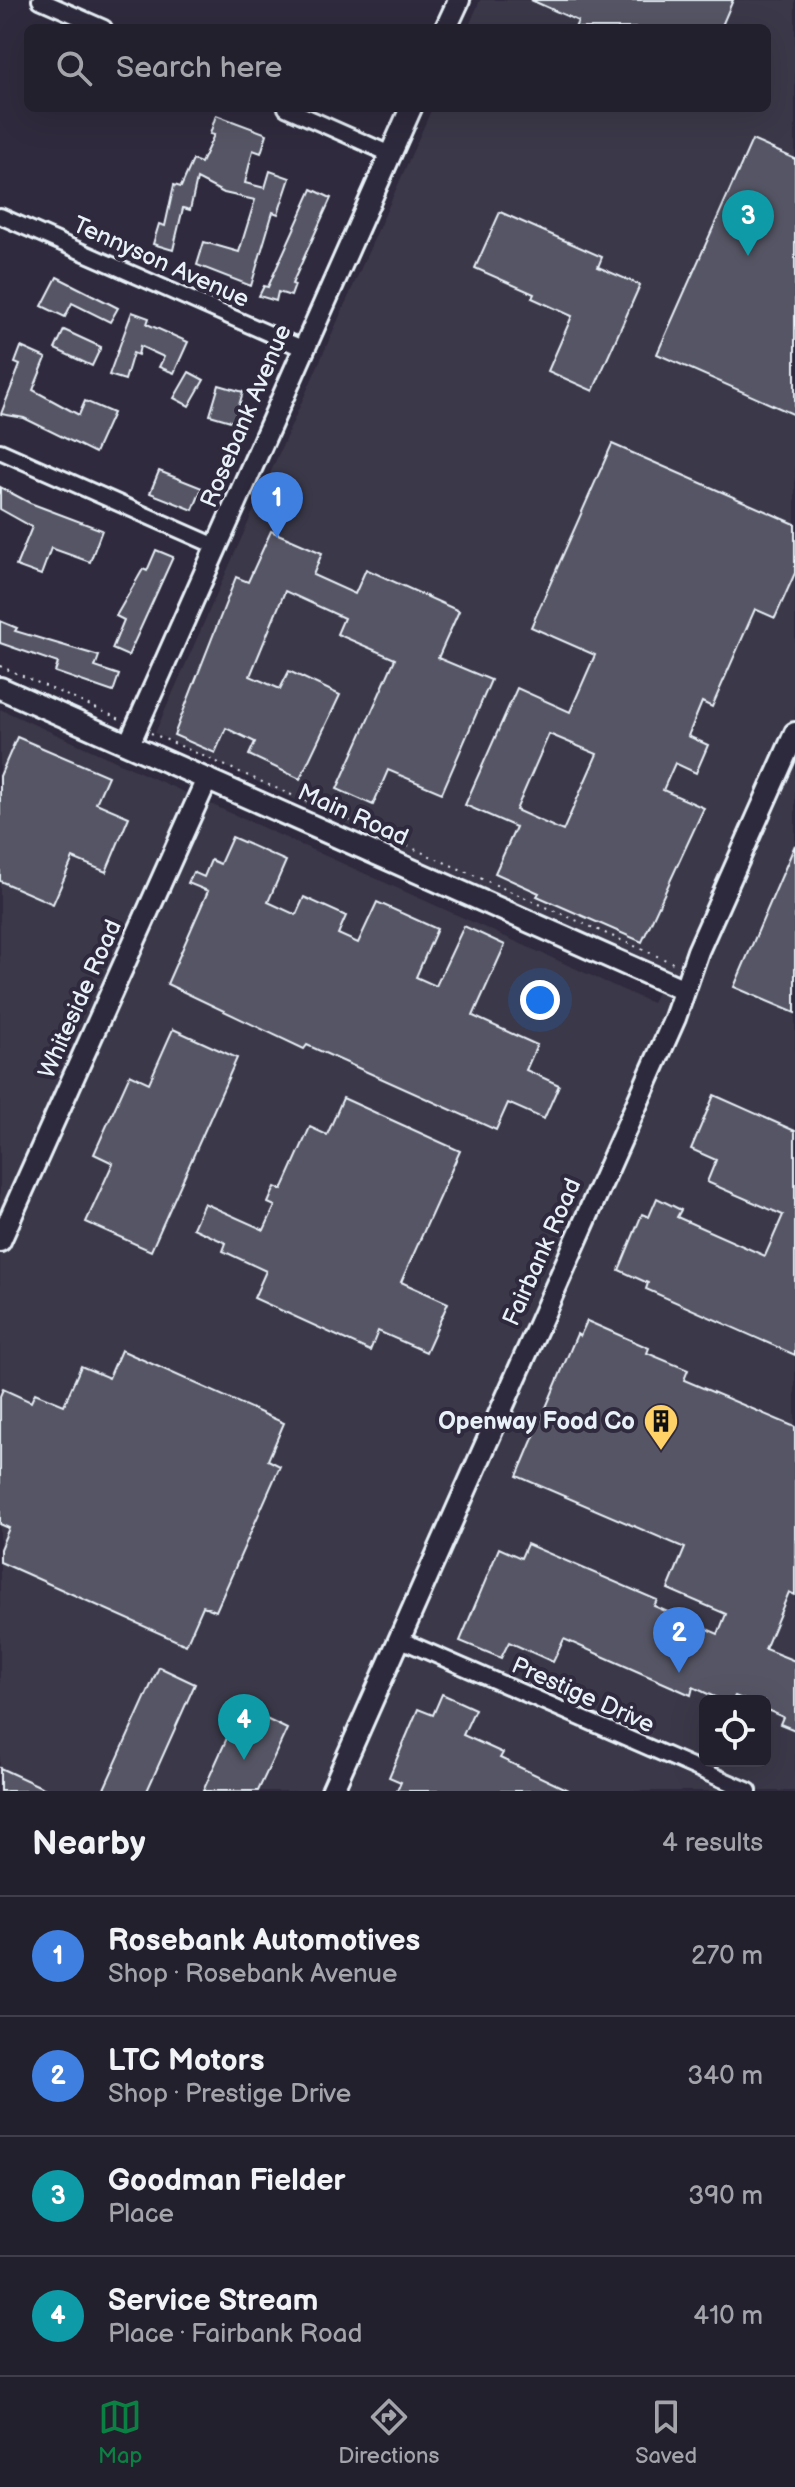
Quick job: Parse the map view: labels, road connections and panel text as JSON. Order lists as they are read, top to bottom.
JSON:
{
  "streets": {
    "main road": [
      "Rosebank Avenue",
      "Main Road",
      "Whiteside Road",
      "Fairbank Road"
    ],
    "street": ["Tennyson Avenue", "Prestige Drive"]
  },
  "crossings": [
    ["Tennyson Avenue", "Rosebank Avenue"],
    ["Rosebank Avenue", "Main Road"],
    ["Main Road", "Whiteside Road"],
    ["Main Road", "Fairbank Road"],
    ["Fairbank Road", "Prestige Drive"]
  ],
  "places": {
    "building": ["Openway Food Co"]
  },
  "page": {
    "search": "Search here",
    "pins": [
      "3",
      "1",
      "2",
      "4"
    ],
    "heading": ["Nearby", "4 results"],
    "list": [
      {
        "mark": "1",
        "name": "Rosebank Automotives",
        "note": "Shop · Rosebank Avenue",
        "value": "270 m"
      },
      {
        "mark": "2",
        "name": "LTC Motors",
        "note": "Shop · Prestige Drive",
        "value": "340 m"
      },
      {
        "mark": "3",
        "name": "Goodman Fielder",
        "note": "Place",
        "value": "390 m"
      },
      {
        "mark": "4",
        "name": "Service Stream",
        "note": "Place · Fairbank Road",
        "value": "410 m"
      }
    ],
    "nav": ["Map", "Directions", "Saved"]
  }
}
